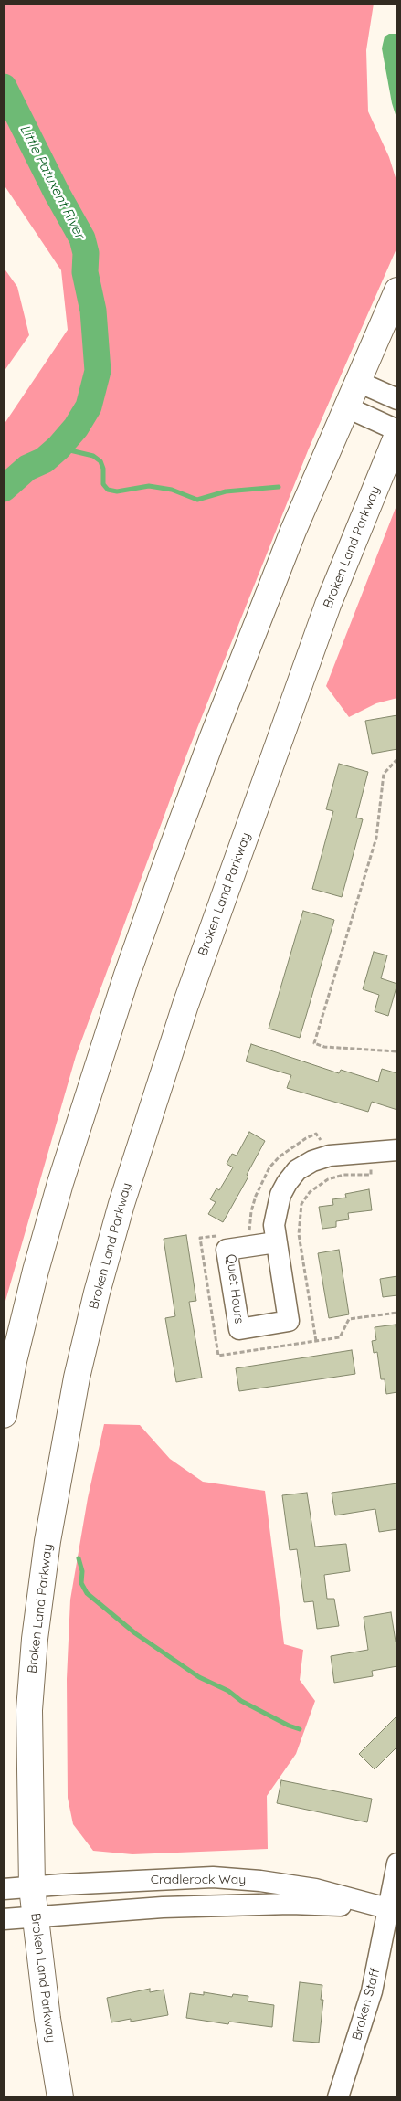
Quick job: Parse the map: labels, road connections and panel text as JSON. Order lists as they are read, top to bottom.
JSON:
{
  "streets": {
    "main road": ["Broken Land Parkway"],
    "street": ["Quiet Hours", "Cradlerock Way", "Broken Staff"]
  },
  "crossings": [
    ["Broken Land Parkway", "Cradlerock Way"],
    ["Cradlerock Way", "Broken Staff"]
  ],
  "water": ["Little Patuxent River"]
}
